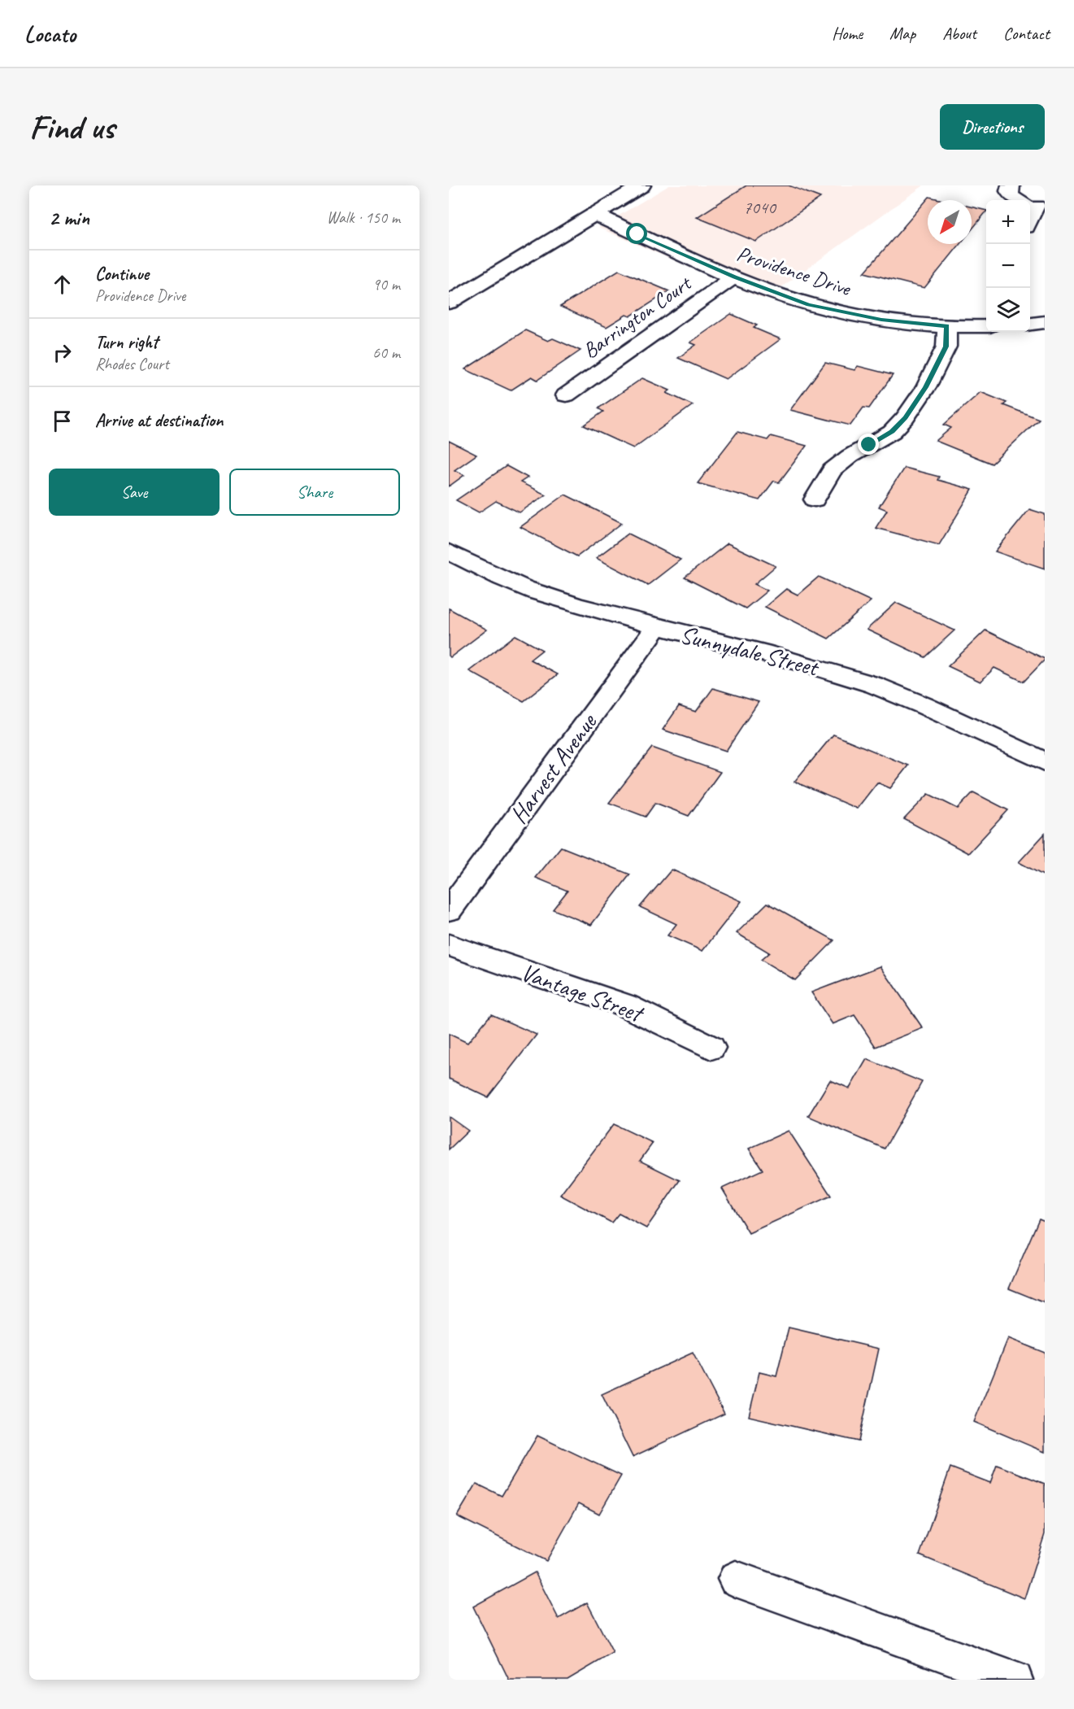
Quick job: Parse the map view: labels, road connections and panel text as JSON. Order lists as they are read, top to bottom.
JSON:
{
  "streets": {
    "street": [
      "Providence Drive",
      "Barrington Court",
      "Sunnydale Street",
      "Harvest Avenue",
      "Vantage Street"
    ]
  },
  "crossings": [
    ["Providence Drive", "Barrington Court"],
    ["Sunnydale Street", "Harvest Avenue"]
  ],
  "house_numbers": ["7040"],
  "north": "bottom left",
  "page": {
    "header": "Locato",
    "nav": [
      "Home",
      "Map",
      "About",
      "Contact"
    ],
    "buttons": [
      "Directions",
      ["Save", "Share"]
    ],
    "title": "Find us",
    "heading": ["2 min", "Walk · 150 m"],
    "map_buttons": ["+", "−"],
    "list": [
      ["Continue", "Providence Drive", "90 m"],
      ["Turn right", "Rhodes Court", "60 m"],
      "Arrive at destination"
    ]
  }
}
